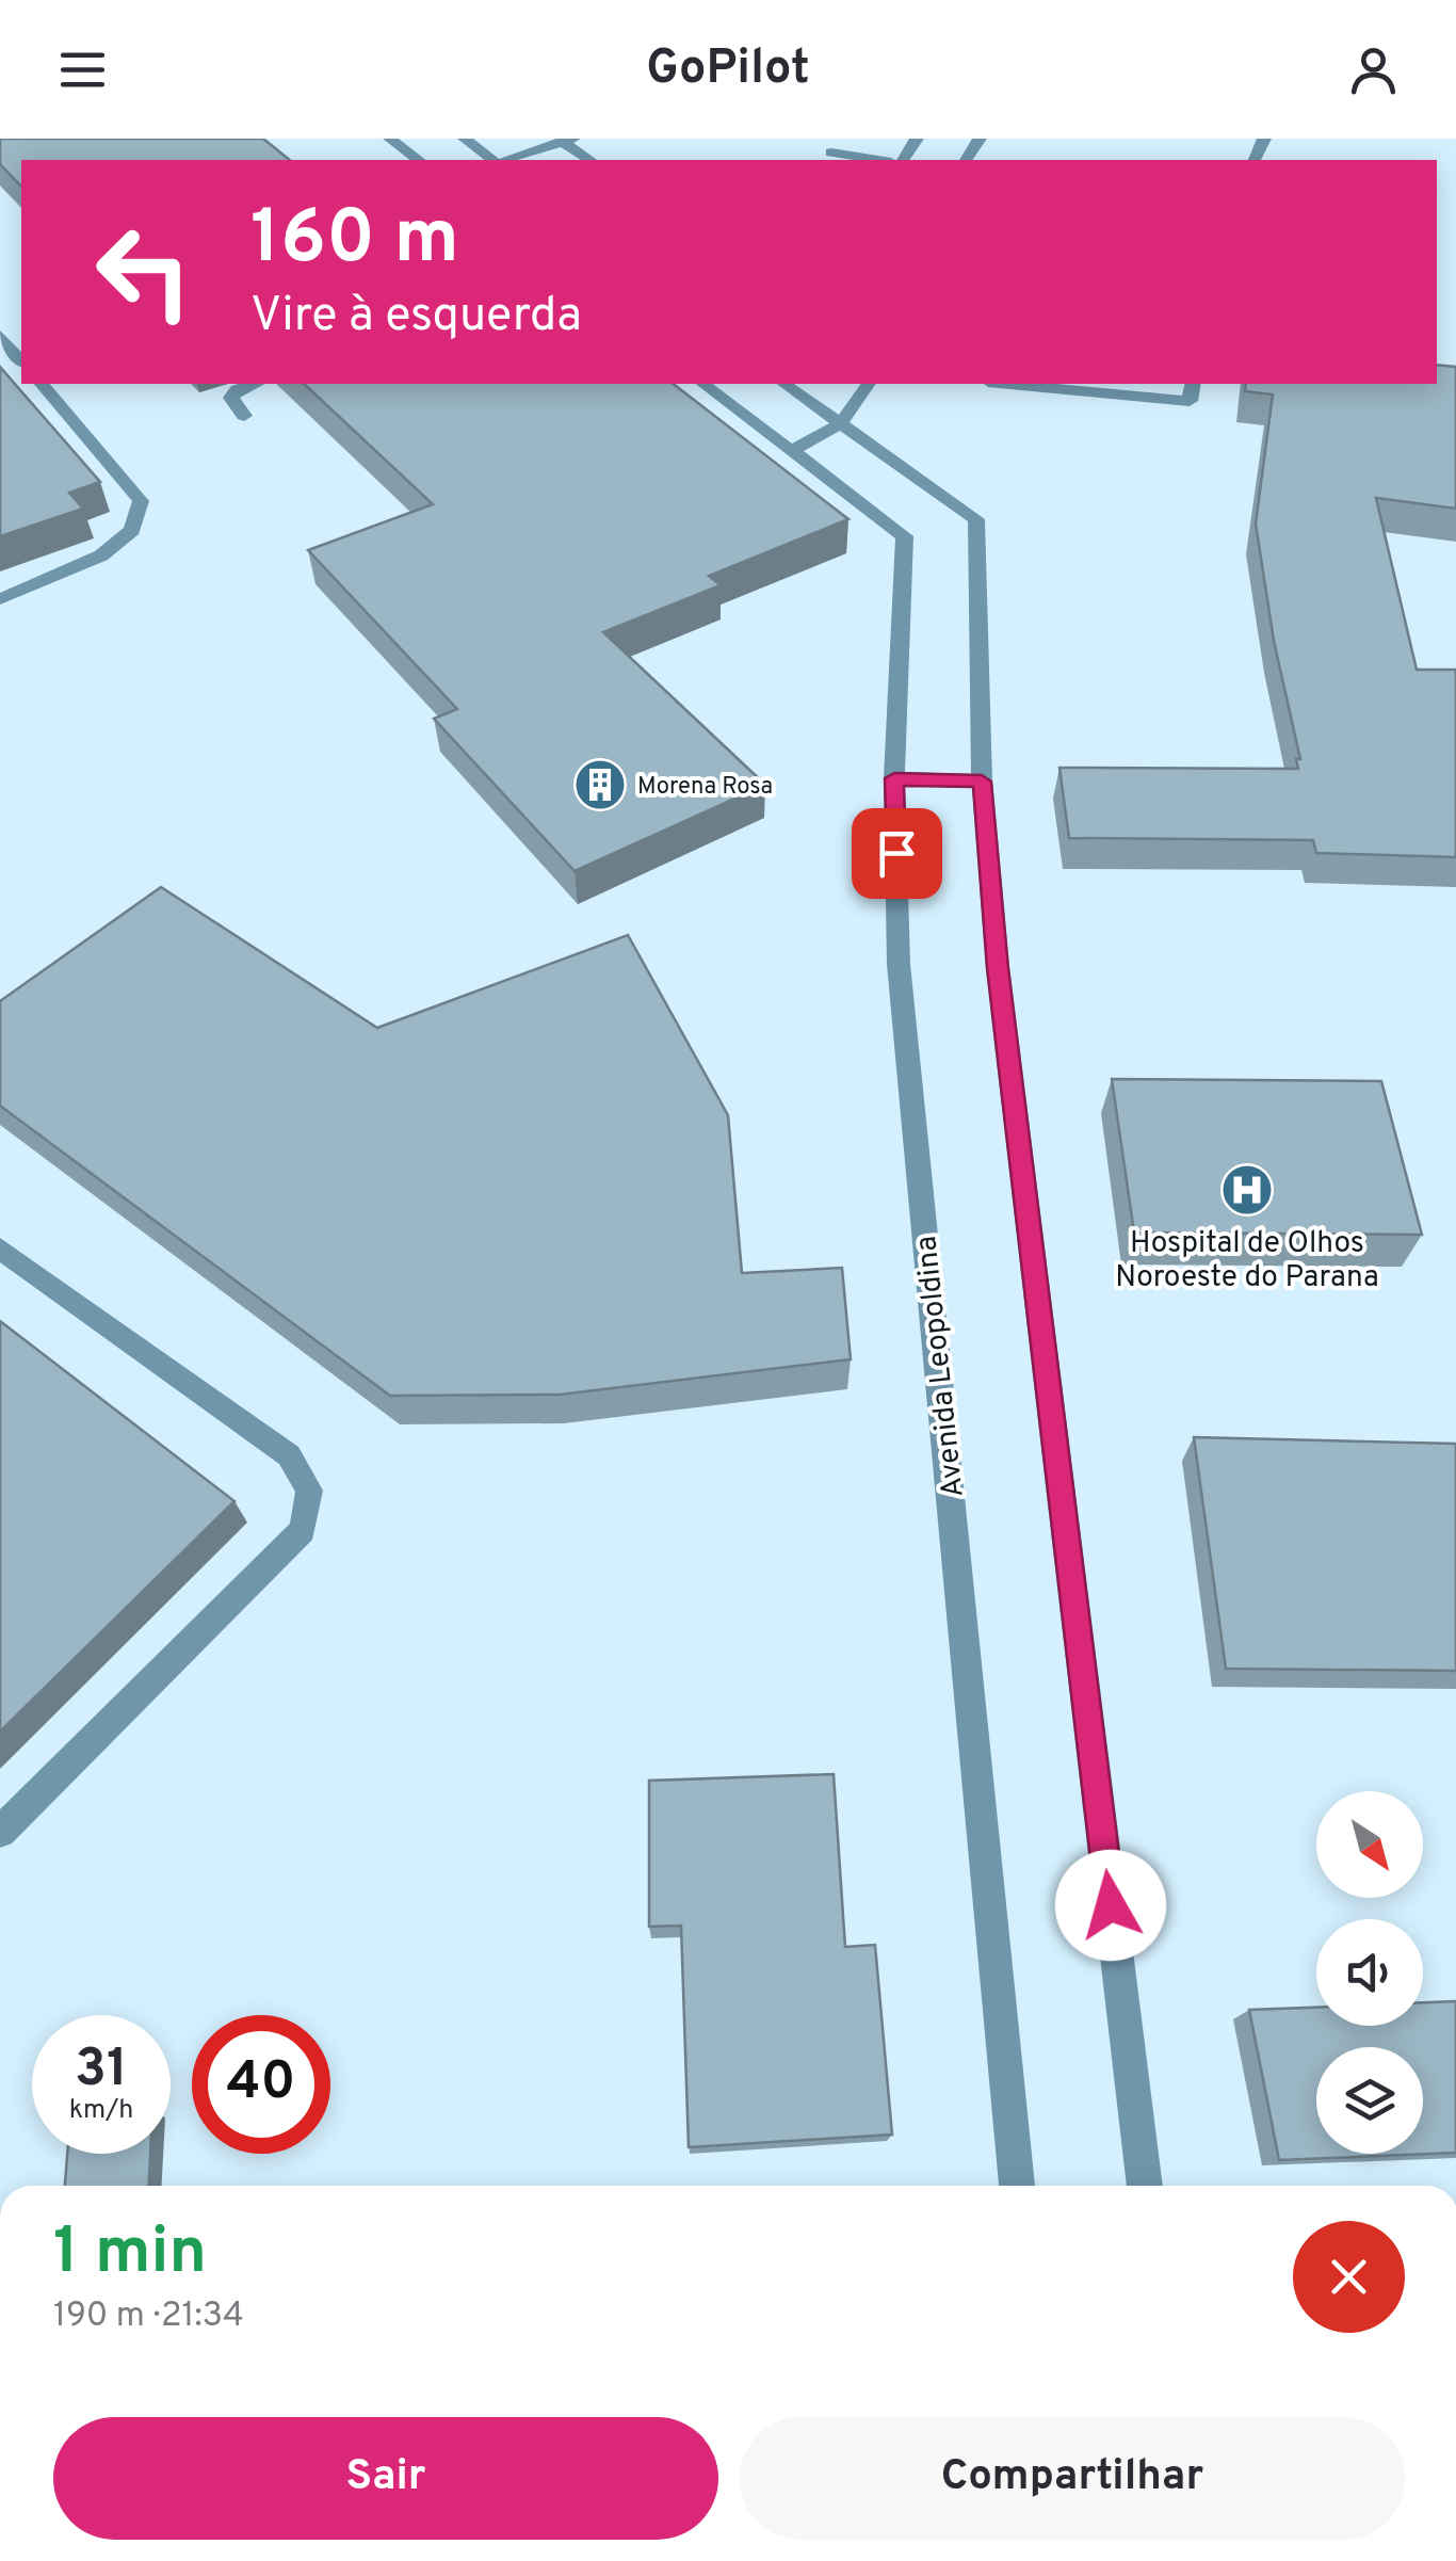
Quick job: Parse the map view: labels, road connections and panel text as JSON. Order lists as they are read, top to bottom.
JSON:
{
  "streets": {
    "street": ["Avenida Leopoldina"]
  },
  "places": {
    "building": ["Morena Rosa"],
    "hospital": ["Hospital de Olhos Noroeste do Parana"]
  },
  "north": "bottom right",
  "page": {
    "header": "GoPilot",
    "turn": ["160 m", "Vire à esquerda"],
    "speed": "31 km/h",
    "limit": "40",
    "heading": ["1 min", "190 m · 21:34"],
    "buttons": ["Sair", "Compartilhar"]
  }
}
